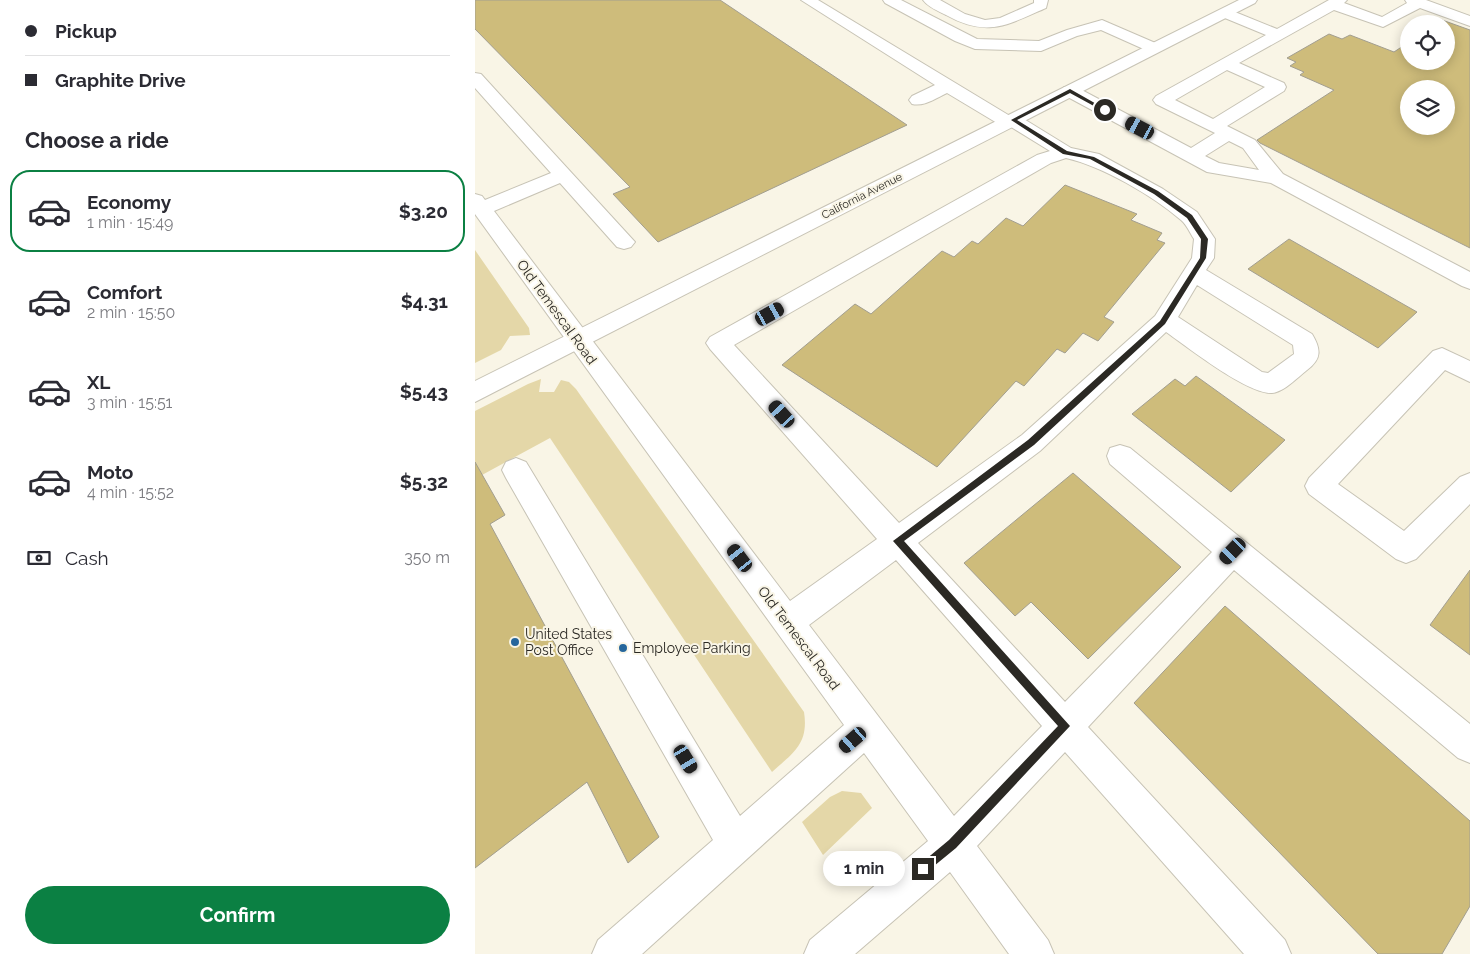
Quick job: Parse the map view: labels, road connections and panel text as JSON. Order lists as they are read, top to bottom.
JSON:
{
  "streets": {
    "main road": ["California Avenue", "Old Temescal Road"]
  },
  "crossings": [
    ["California Avenue", "Old Temescal Road"]
  ],
  "places": ["United States Post Office", "Employee Parking"],
  "page": {
    "banner": ["Pickup", "Graphite Drive"],
    "heading": "Choose a ride",
    "list": [
      {
        "name": "Economy",
        "note": "1 min · 15:49",
        "value": "$3.20"
      },
      {
        "name": "Comfort",
        "note": "2 min · 15:50",
        "value": "$4.31"
      },
      {
        "name": "XL",
        "note": "3 min · 15:51",
        "value": "$5.43"
      },
      {
        "name": "Moto",
        "note": "4 min · 15:52",
        "value": "$5.32"
      }
    ],
    "pay": ["Cash", "350 m"],
    "bubble": "1 min",
    "buttons": "Confirm"
  }
}
